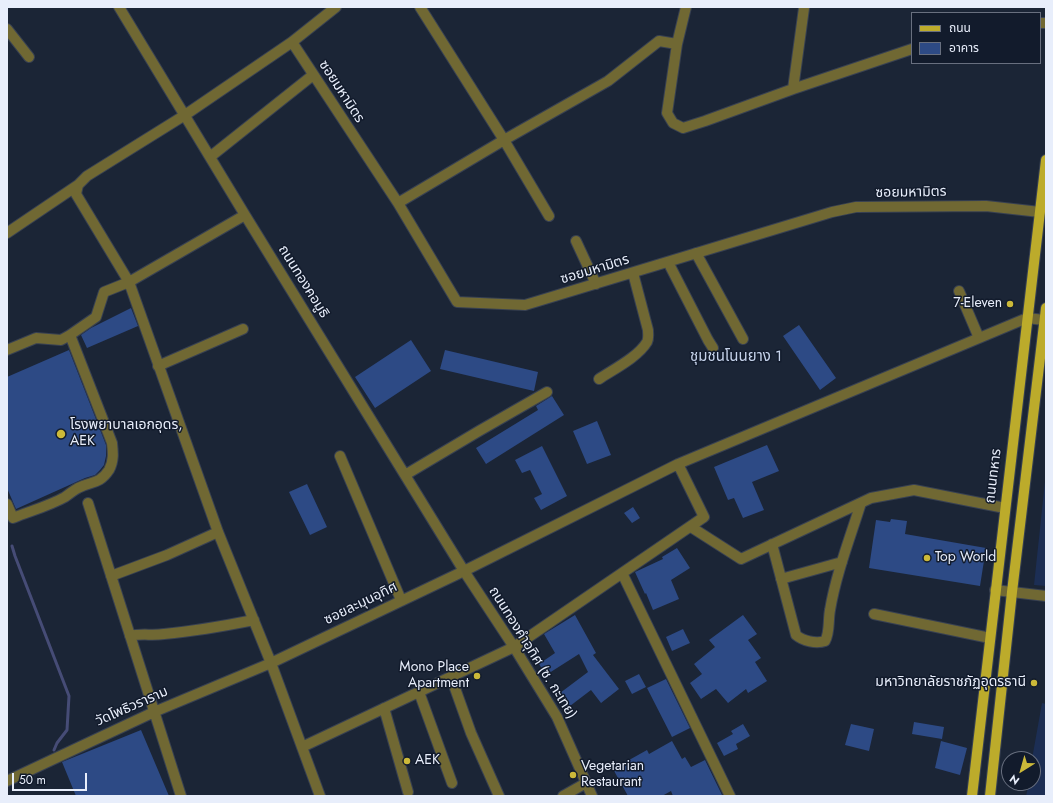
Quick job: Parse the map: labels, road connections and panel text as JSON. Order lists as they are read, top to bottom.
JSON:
{
  "streets": {
    "main road": ["ถนนทหาร"],
    "street": [
      "ซอยมหามิตร",
      "ถนนทองคอมูธิ",
      "ซอยละมุนอุทิศ",
      "ถนนทองคำอุทิศ (ซ. กะเทย)",
      "วัดโพธิวราราม"
    ]
  },
  "crossings": [
    ["ซอยมหามิตร", "ถนนทหาร"],
    ["ถนนทองคอมูธิ", "ซอยละมุนอุทิศ"],
    ["ถนนทองคอมูธิ", "ถนนทองคำอุทิศ (ซ. กะเทย)"],
    ["ถนนทหาร", "ซอยละมุนอุทิศ"],
    ["ซอยละมุนอุทิศ", "ถนนทองคำอุทิศ (ซ. กะเทย)"],
    ["ซอยละมุนอุทิศ", "วัดโพธิวราราม"]
  ],
  "districts": ["ชุมชนโนนยาง 1"],
  "places": [
    "7-Eleven",
    "โรงพยาบาลเอกอุดร, AEK",
    "Top World",
    "Mono Place Apartment",
    "มหาวิทยาลัยราชภัฏอุดรธานี",
    "AEK",
    "Vegetarian Restaurant"
  ],
  "legend": ["ถนน", "อาคาร"],
  "scale_bar": "50 m",
  "north": "bottom left"
}
